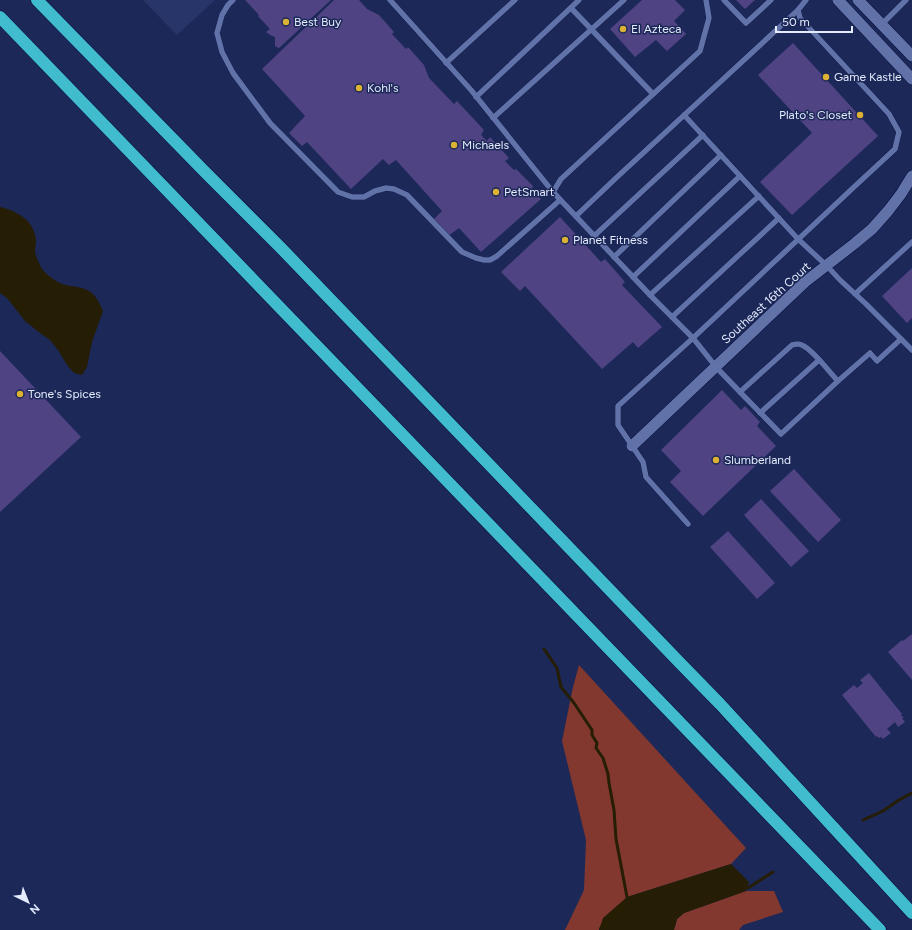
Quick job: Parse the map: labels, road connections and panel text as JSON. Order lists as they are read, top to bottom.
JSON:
{
  "streets": {
    "street": ["Southeast 16th Court"]
  },
  "places": [
    "Best Buy",
    "El Azteca",
    "Game Kastle",
    "Kohl's",
    "Plato's Closet",
    "Michaels",
    "PetSmart",
    "Planet Fitness",
    "Tone's Spices",
    "Slumberland"
  ],
  "scale_bar": "50 m",
  "north": "bottom right"
}
